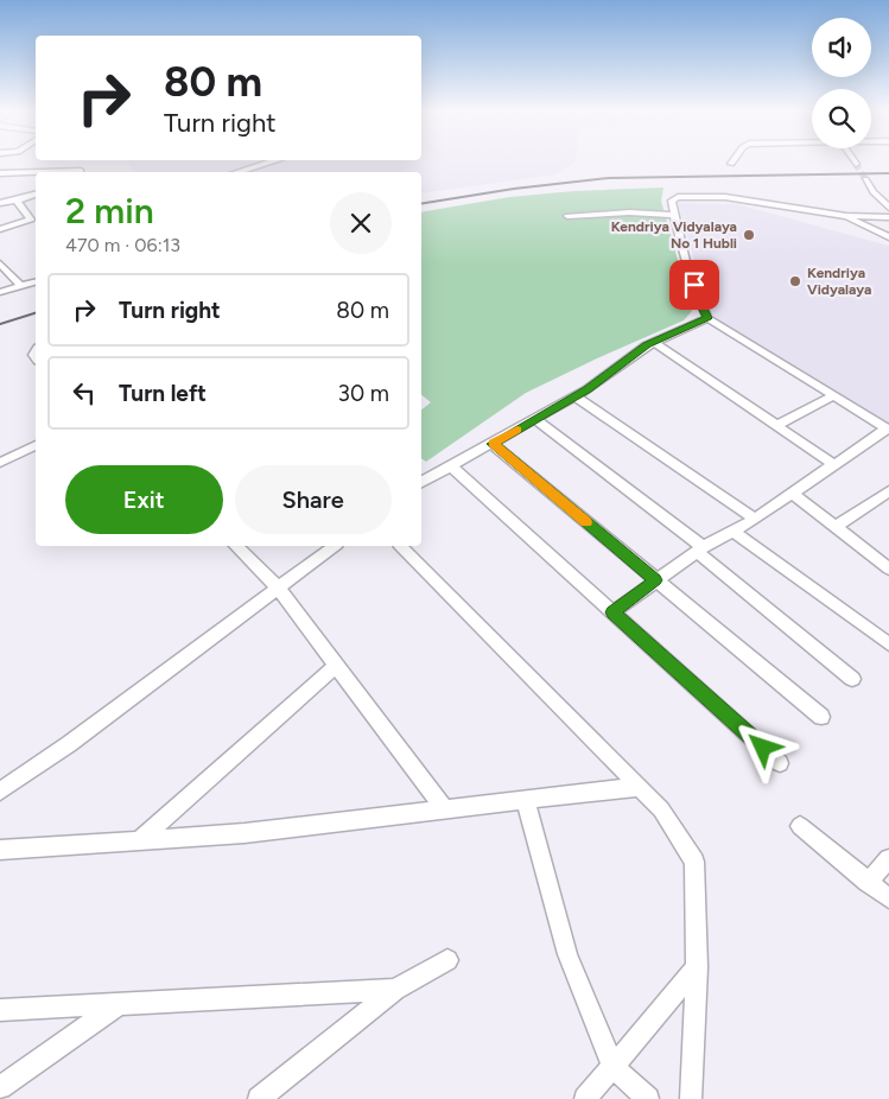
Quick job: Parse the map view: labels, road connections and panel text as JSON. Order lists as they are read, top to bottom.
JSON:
{
  "places": ["Kendriya Vidyalaya No 1 Hubli", "Kendriya Vidyalaya"],
  "page": {
    "turn": ["80 m", "Turn right"],
    "heading": ["2 min", "470 m · 06:13"],
    "list": [
      {
        "name": "Turn right",
        "value": "80 m"
      },
      {
        "name": "Turn left",
        "value": "30 m"
      }
    ],
    "buttons": ["Exit", "Share"]
  }
}
